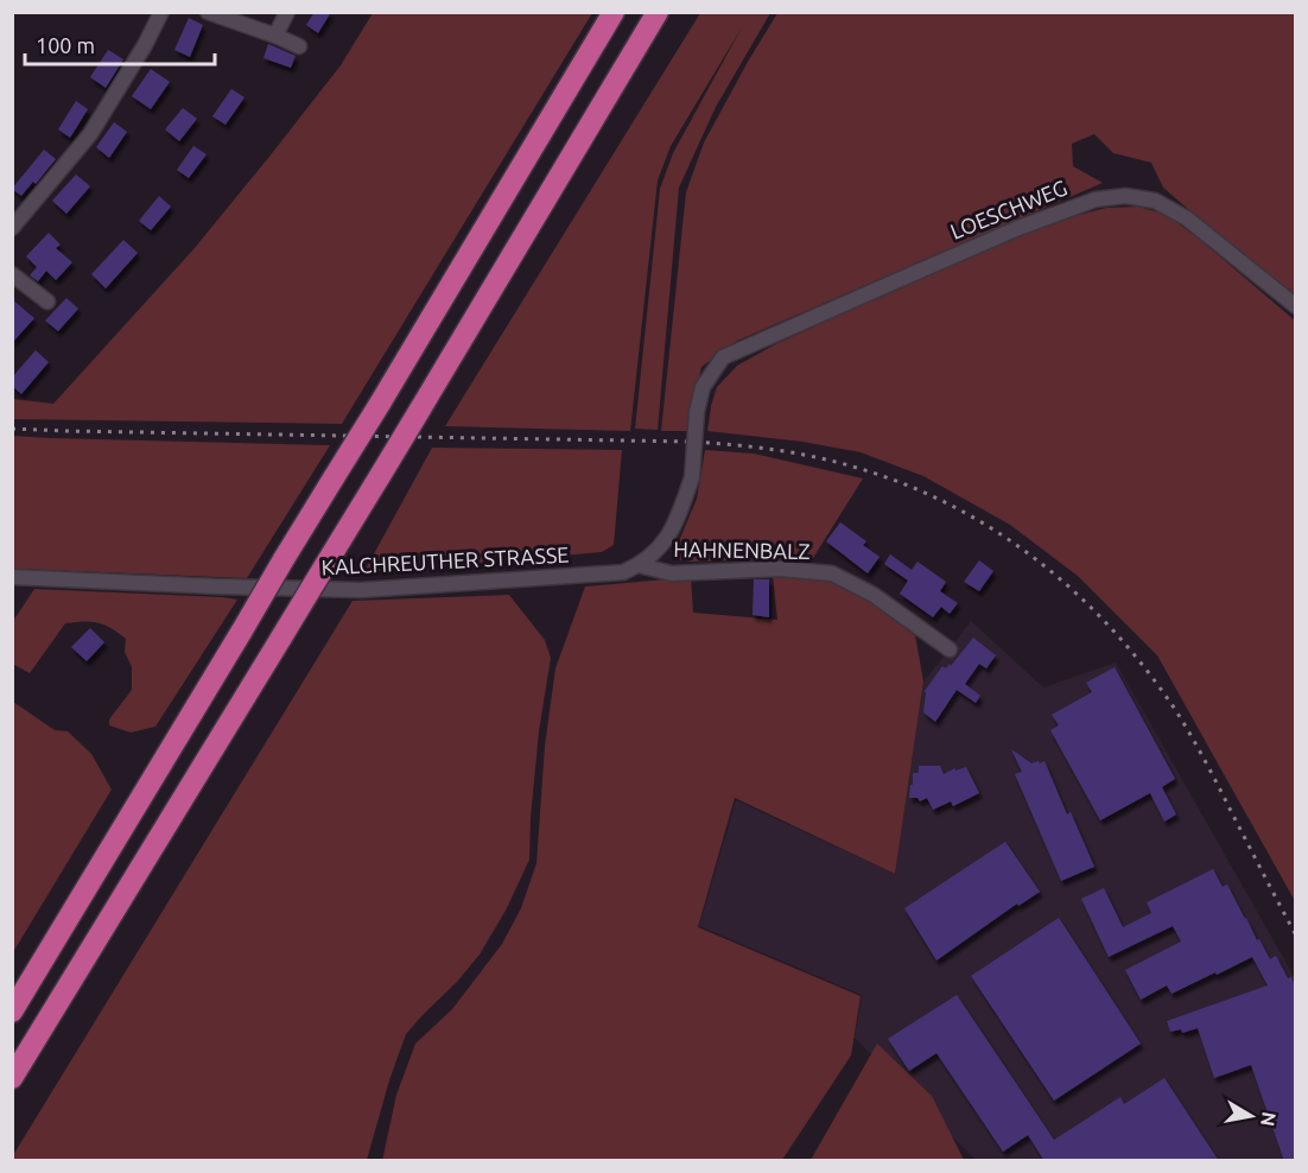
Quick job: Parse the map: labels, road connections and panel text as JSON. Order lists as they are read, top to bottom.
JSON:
{
  "streets": {
    "street": ["LOESCHWEG", "HAHNENBALZ", "KALCHREUTHER STRASSE"]
  },
  "crossings": [
    ["LOESCHWEG", "KALCHREUTHER STRASSE"],
    ["HAHNENBALZ", "KALCHREUTHER STRASSE"]
  ],
  "scale_bar": "100 m",
  "north": "right"
}
